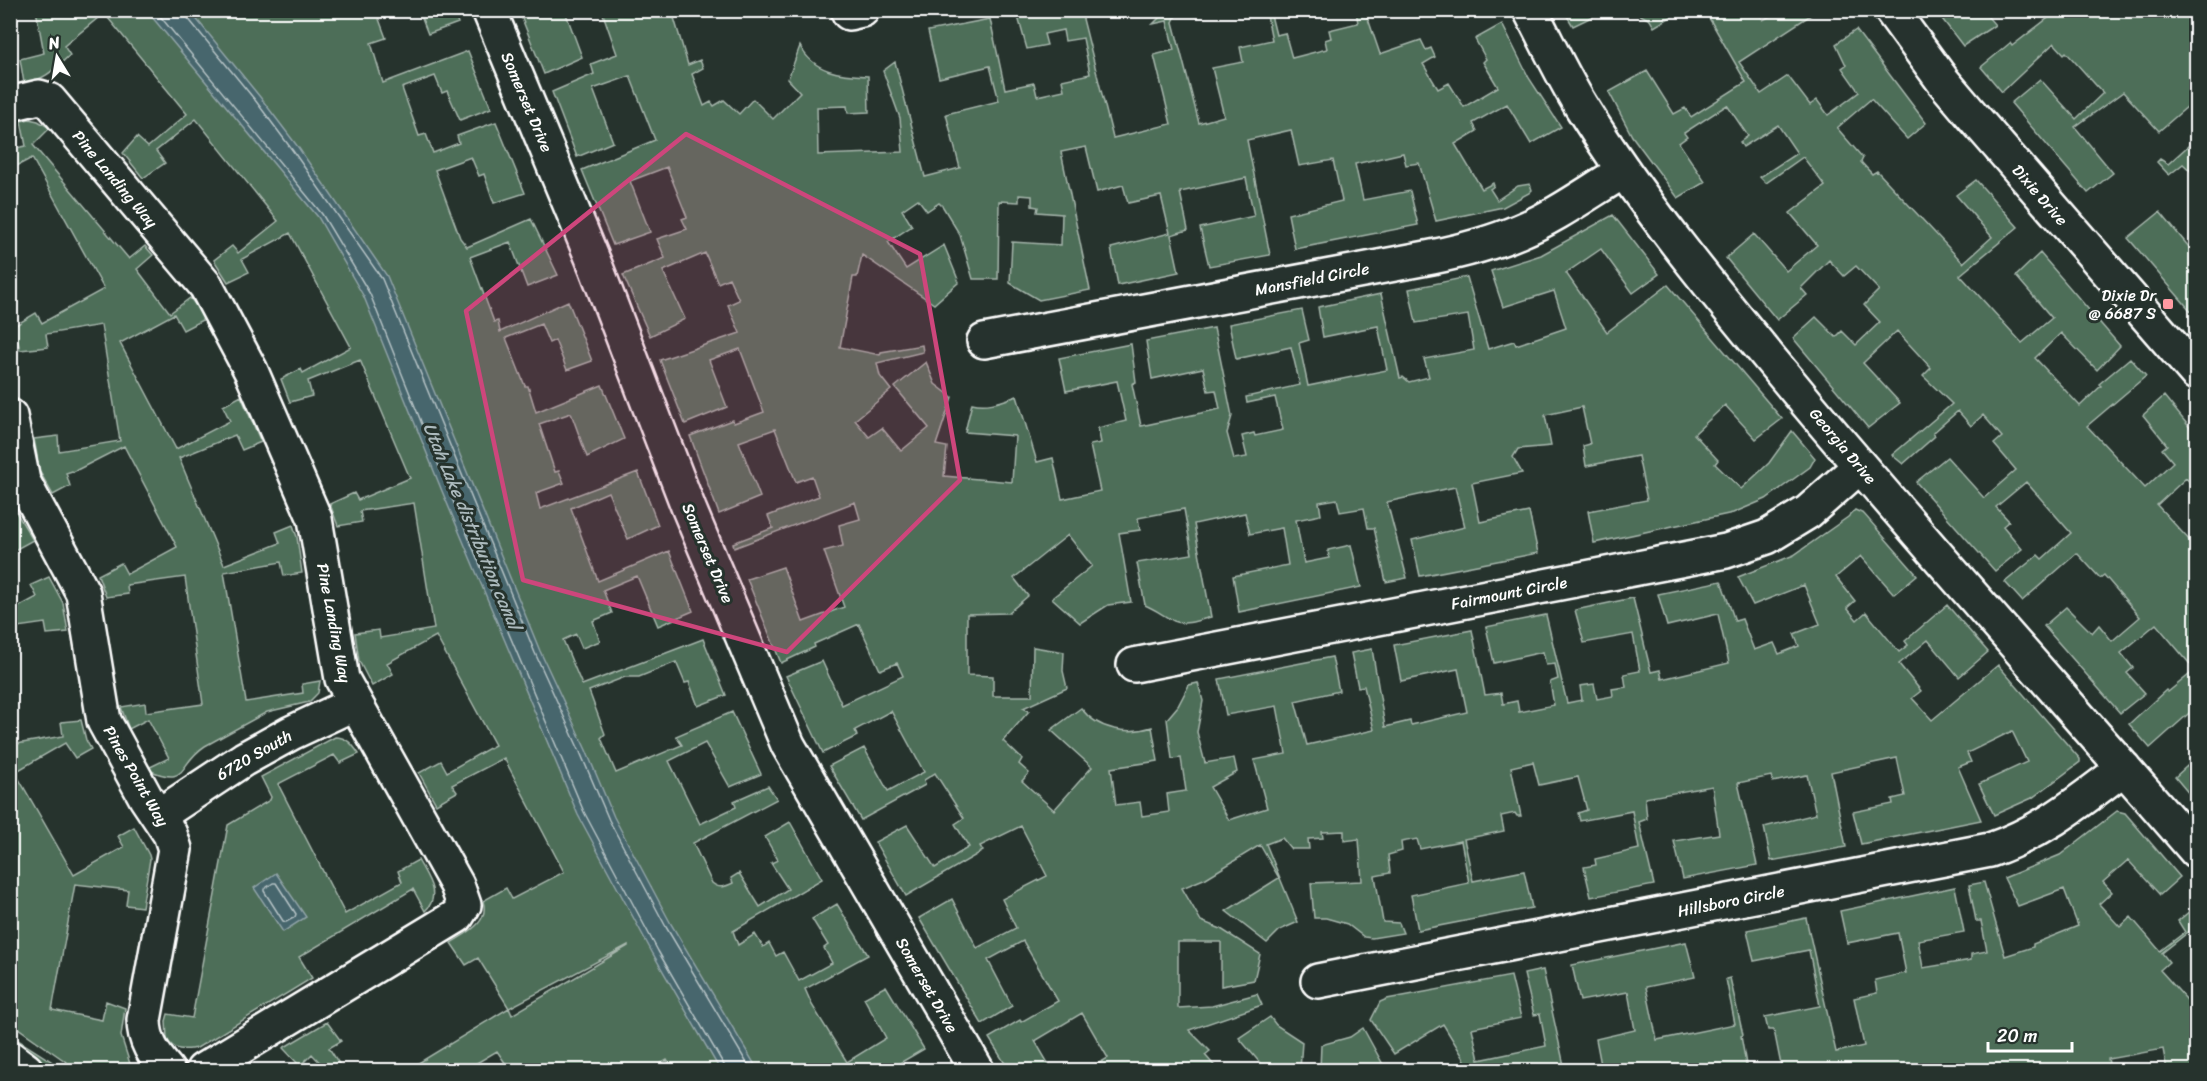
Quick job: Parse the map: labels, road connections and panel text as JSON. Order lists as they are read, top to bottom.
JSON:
{
  "streets": {
    "street": [
      "Somerset Drive",
      "Pine Landing Way",
      "Dixie Drive",
      "Mansfield Circle",
      "Georgia Drive",
      "Fairmount Circle",
      "6720 South",
      "Pines Point Way",
      "Hillsboro Circle"
    ]
  },
  "crossings": [
    ["Pine Landing Way", "6720 South"],
    ["Mansfield Circle", "Georgia Drive"],
    ["Georgia Drive", "Fairmount Circle"],
    ["Georgia Drive", "Hillsboro Circle"],
    ["6720 South", "Pines Point Way"]
  ],
  "water": ["Utah Lake distribution canal"],
  "places": {
    "transit": ["Dixie Dr @ 6687 S"]
  },
  "scale_bar": "20 m",
  "north": "top"
}
